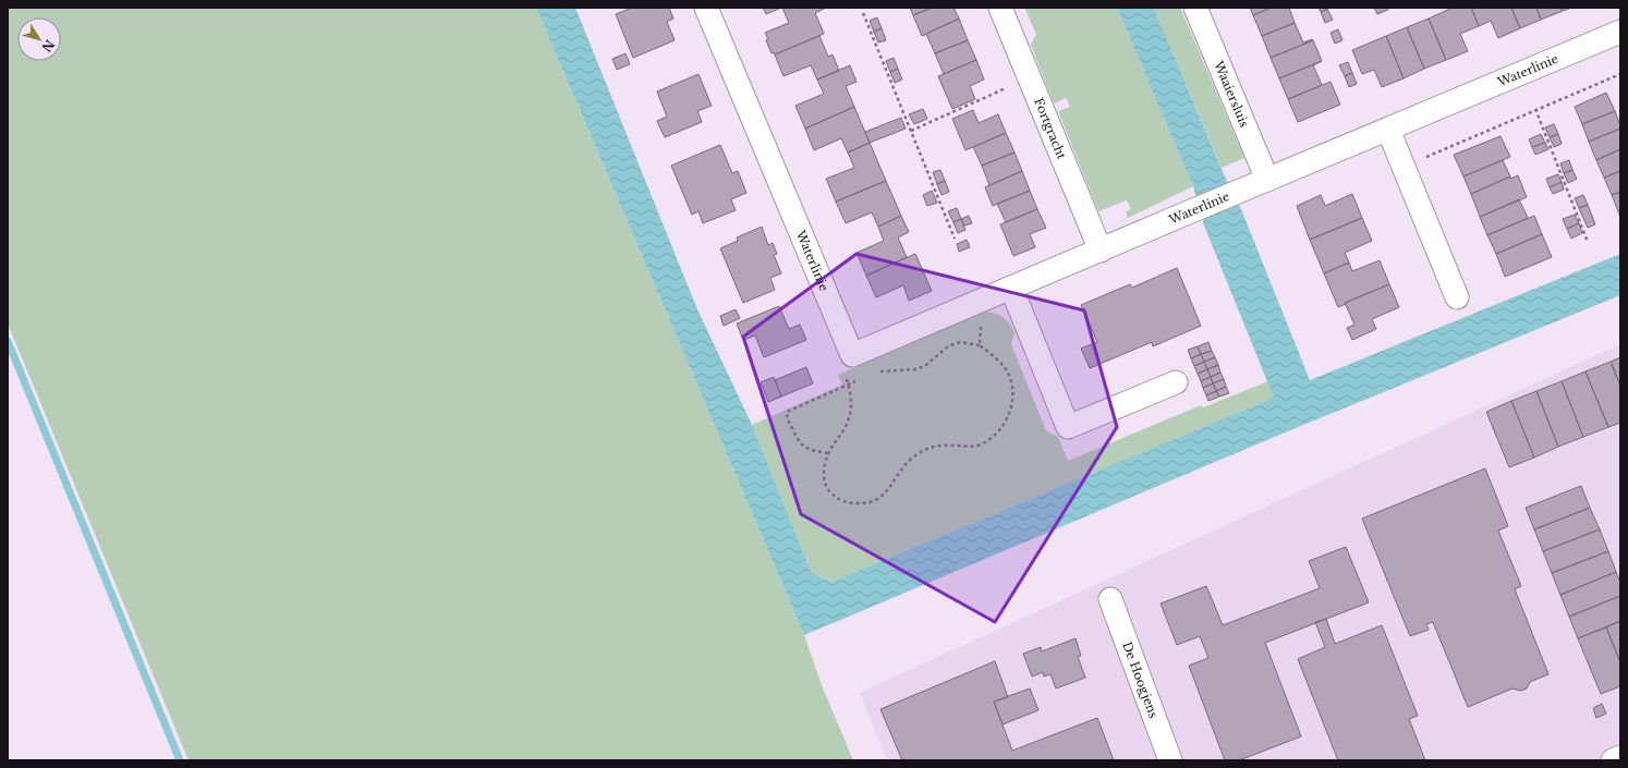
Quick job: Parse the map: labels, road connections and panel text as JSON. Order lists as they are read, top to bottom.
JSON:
{
  "streets": {
    "street": [
      "Waterlinie",
      "Waaiersluis",
      "Fortgracht",
      "De Hoogjens"
    ]
  },
  "crossings": [
    ["Waterlinie", "Waaiersluis"],
    ["Waterlinie", "Fortgracht"]
  ],
  "north": "bottom right"
}
